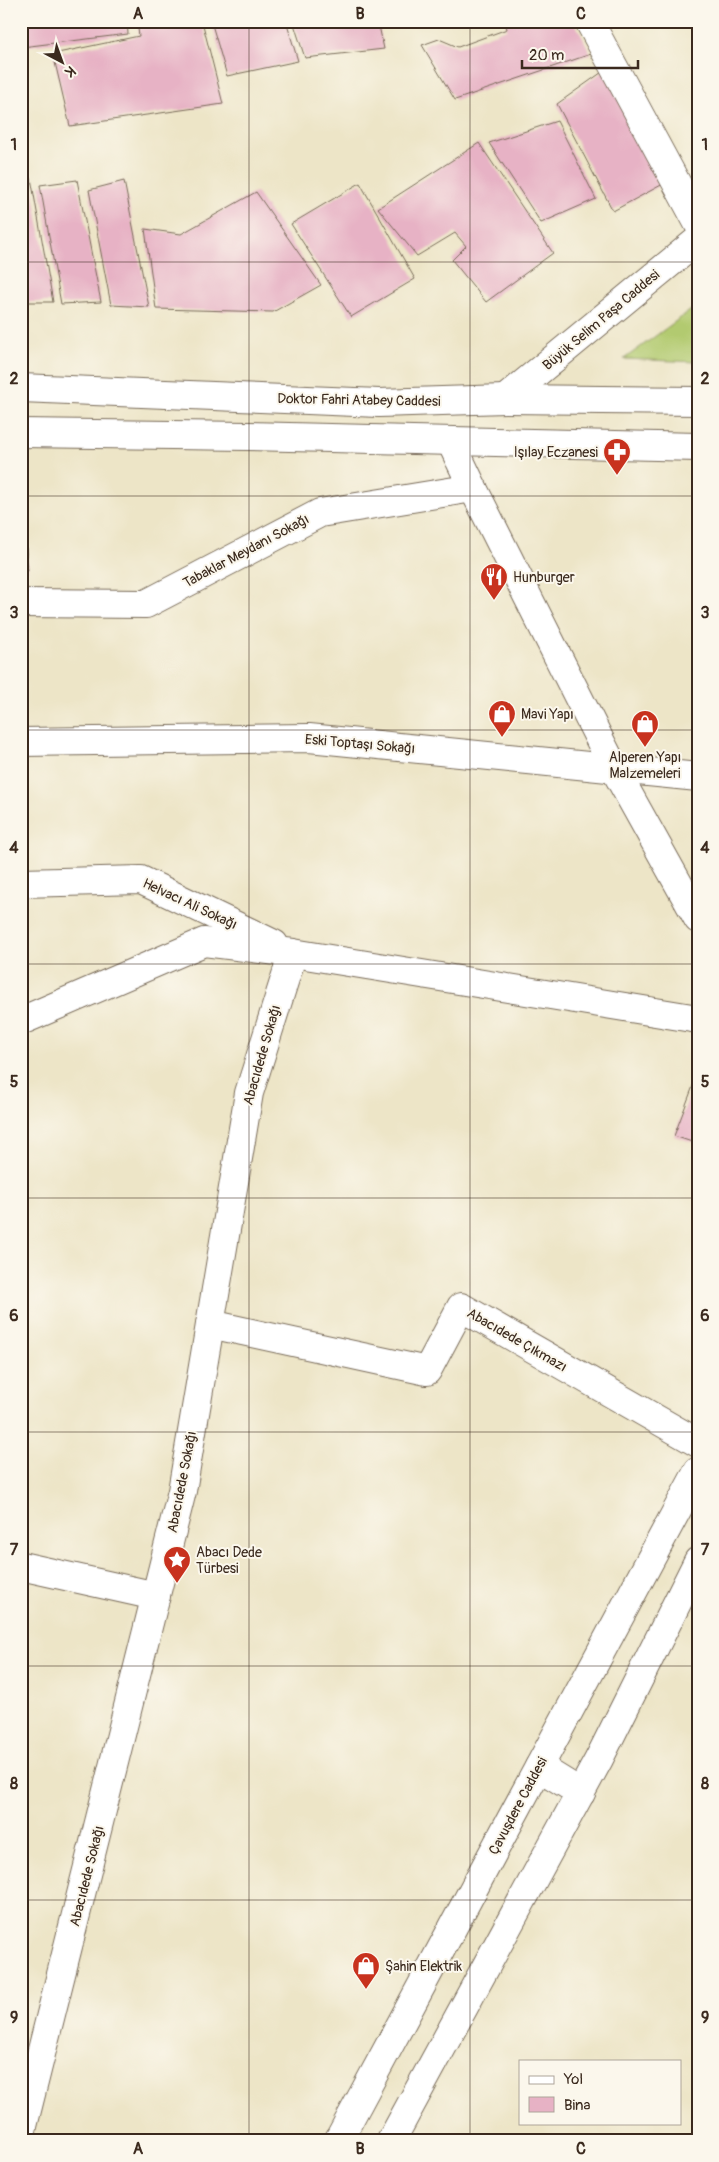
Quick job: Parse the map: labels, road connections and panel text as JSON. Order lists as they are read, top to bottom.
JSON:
{
  "streets": {
    "street": [
      "Büyük Selim Paşa Caddesi",
      "Doktor Fahri Atabey Caddesi",
      "Tabaklar Meydanı Sokağı",
      "Eski Toptaşı Sokağı",
      "Helvacı Ali Sokağı",
      "Abacıdede Sokağı",
      "Abacıdede Çıkmazı",
      "Çavuşdere Caddesi"
    ]
  },
  "crossings": [
    ["Büyük Selim Paşa Caddesi", "Doktor Fahri Atabey Caddesi"],
    ["Helvacı Ali Sokağı", "Abacıdede Sokağı"],
    ["Abacıdede Sokağı", "Abacıdede Çıkmazı"]
  ],
  "places": {
    "pharmacy": ["Işılay Eczanesi"],
    "restaurant": ["Hunburger"],
    "shop": ["Mavi Yapı", "Alperen Yapı Malzemeleri", "Şahin Elektrik"],
    "place": ["Abacı Dede Türbesi"]
  },
  "legend": ["Yol", "Bina"],
  "scale_bar": "20 m",
  "north": "bottom right",
  "grid": {
    "columns": ["A", "B", "C"],
    "rows": [
      "1",
      "2",
      "3",
      "4",
      "5",
      "6",
      "7",
      "8",
      "9"
    ]
  }
}
